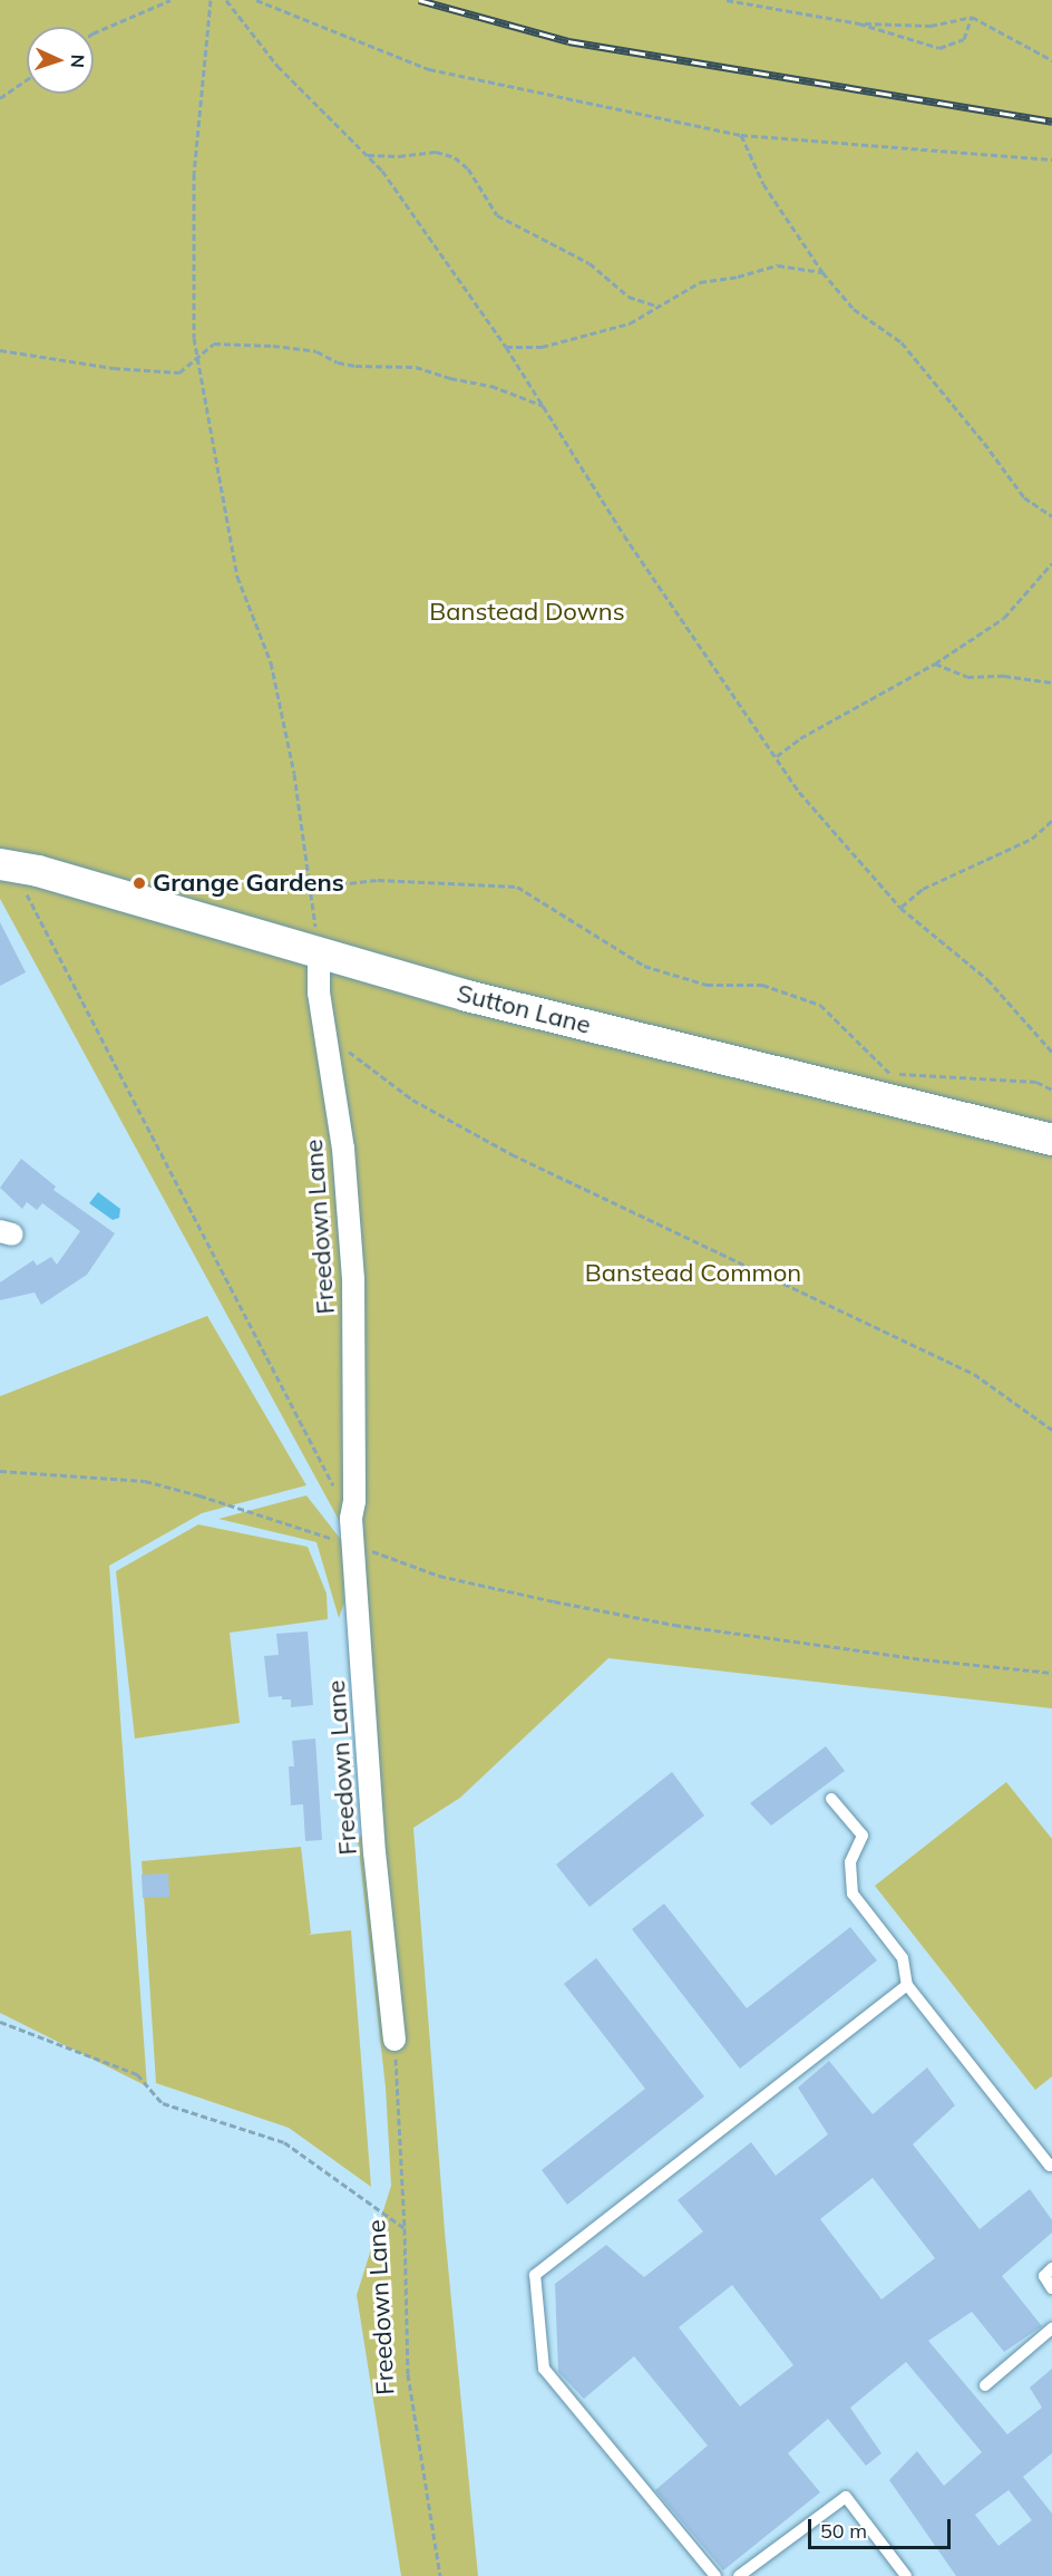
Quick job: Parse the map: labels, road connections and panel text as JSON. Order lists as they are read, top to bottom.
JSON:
{
  "streets": {
    "main road": ["Sutton Lane"],
    "street": ["Freedown Lane"]
  },
  "crossings": [
    ["Sutton Lane", "Freedown Lane"]
  ],
  "parks": ["Banstead Downs", "Banstead Common"],
  "places": ["Grange Gardens"],
  "scale_bar": "50 m",
  "north": "right"
}
